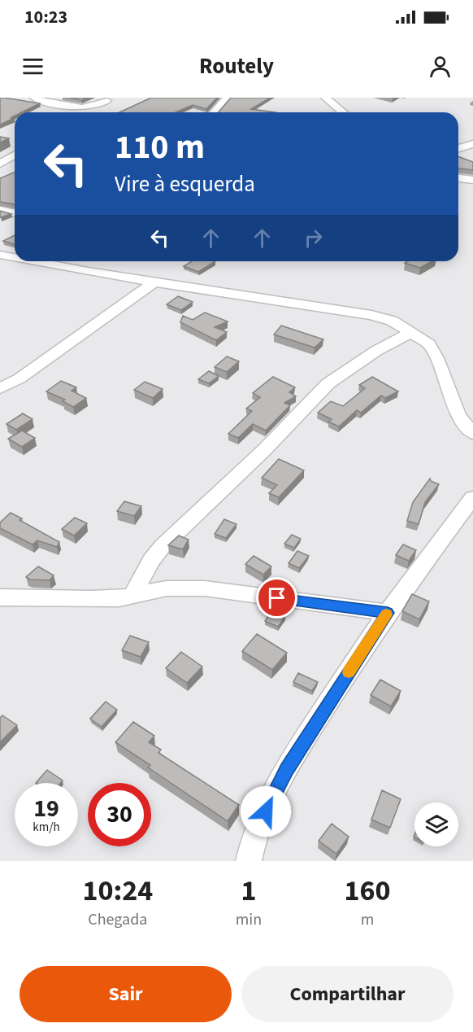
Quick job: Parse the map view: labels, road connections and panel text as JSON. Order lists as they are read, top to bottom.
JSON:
{
  "page": {
    "status": "10:23",
    "header": "Routely",
    "turn": ["110 m", "Vire à esquerda"],
    "speed": "19 km/h",
    "limit": "30",
    "eta": [
      "10:24",
      "Chegada",
      "1",
      "min",
      "160",
      "m"
    ],
    "buttons": ["Sair", "Compartilhar"]
  }
}
